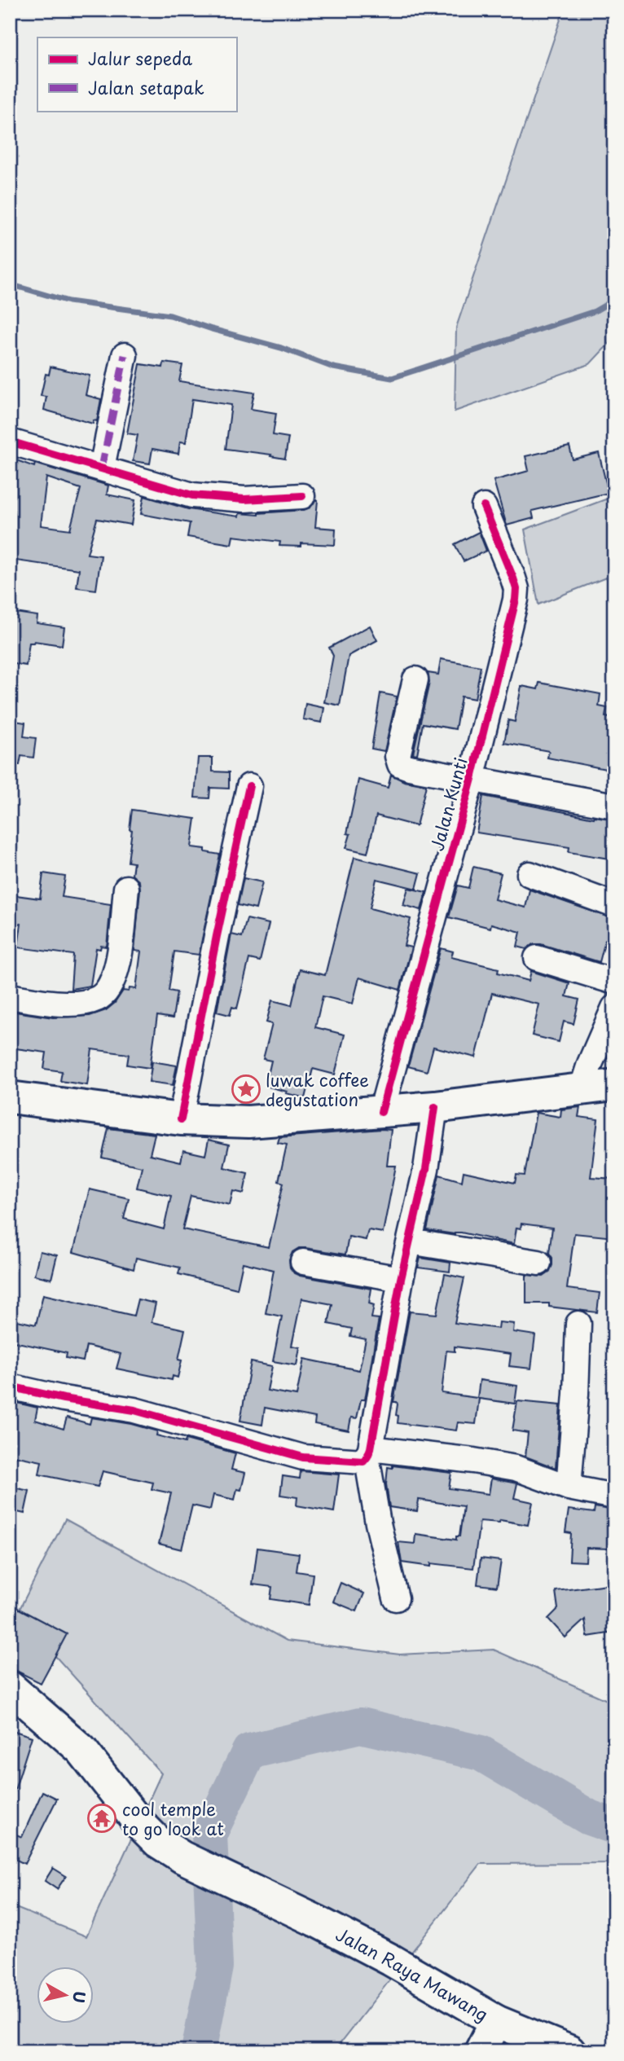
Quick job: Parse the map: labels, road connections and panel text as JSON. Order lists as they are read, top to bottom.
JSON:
{
  "streets": {
    "main road": ["Jalan Raya Mawang"],
    "street": ["Jalan Kunti"]
  },
  "places": {
    "place": ["luwak coffee degustation"],
    "temple": ["cool temple to go look at"]
  },
  "legend": ["Jalur sepeda", "Jalan setapak"],
  "north": "right"
}
